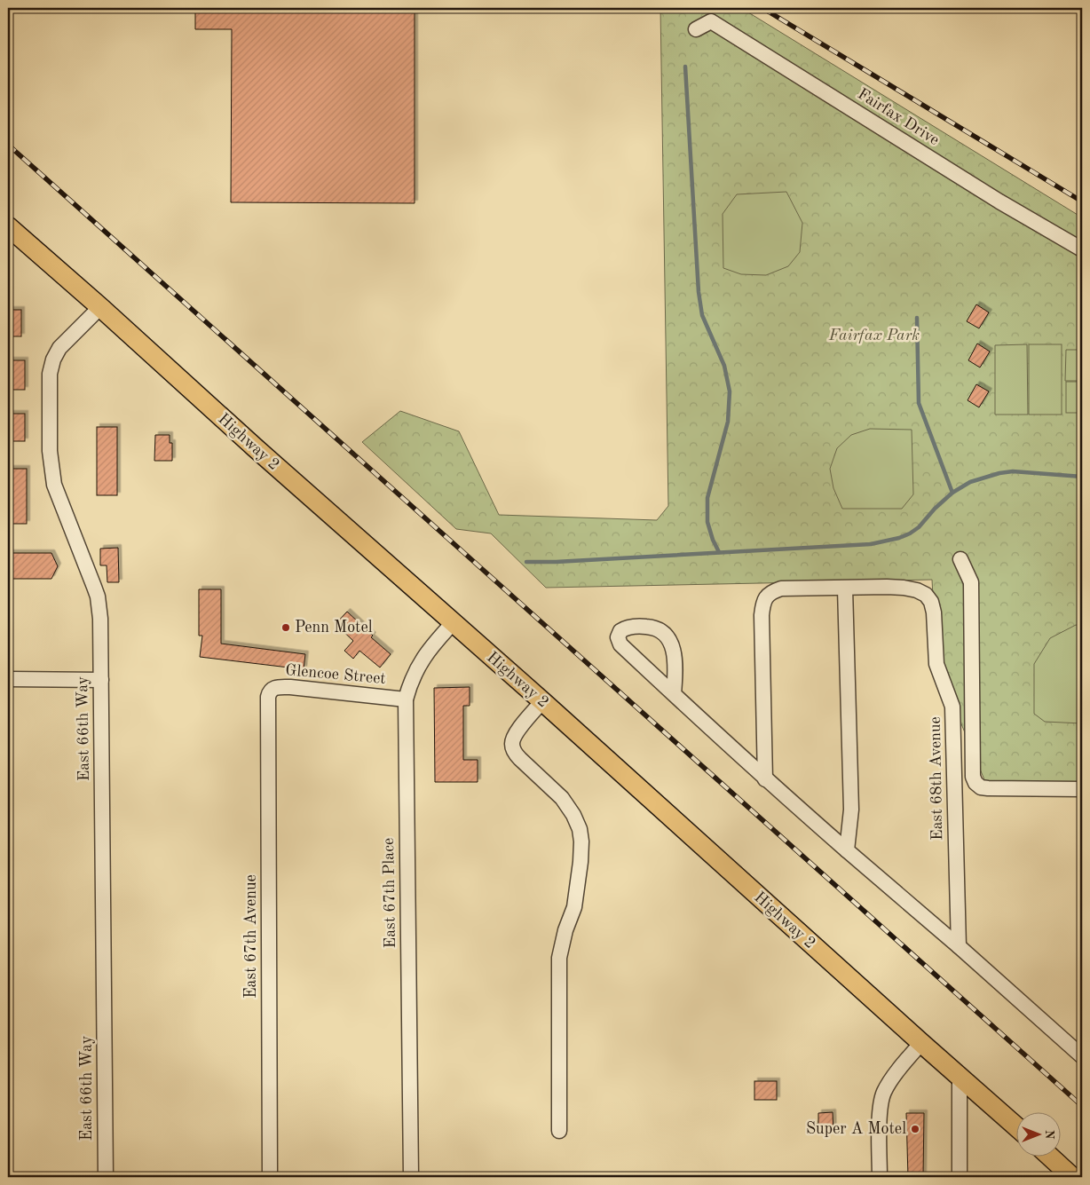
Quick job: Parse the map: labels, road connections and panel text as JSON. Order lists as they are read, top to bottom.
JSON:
{
  "streets": {
    "main road": ["Highway 2"],
    "street": [
      "Fairfax Drive",
      "Glencoe Street",
      "East 66th Way",
      "East 68th Avenue",
      "East 67th Place",
      "East 67th Avenue"
    ]
  },
  "crossings": [
    ["Highway 2", "East 66th Way"],
    ["Highway 2", "East 67th Place"],
    ["Glencoe Street", "East 67th Place"],
    ["Glencoe Street", "East 67th Avenue"]
  ],
  "parks": ["Fairfax Park"],
  "places": ["Penn Motel", "Super A Motel"],
  "north": "right"
}
